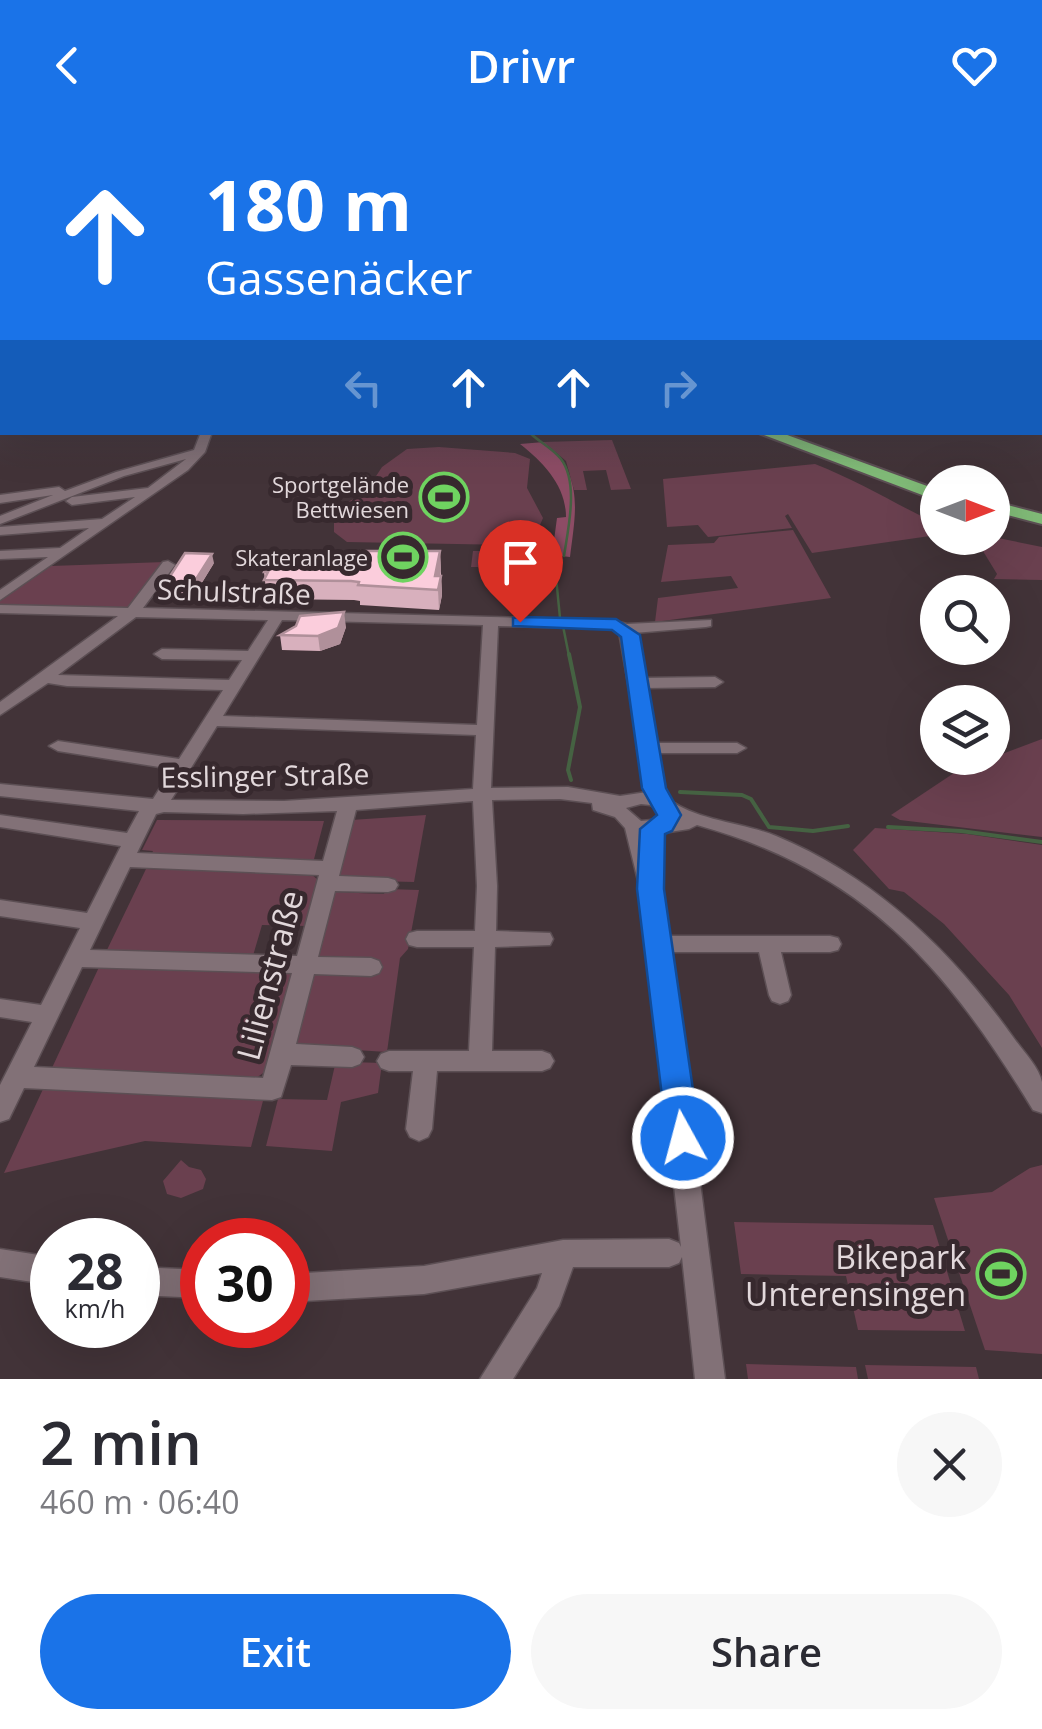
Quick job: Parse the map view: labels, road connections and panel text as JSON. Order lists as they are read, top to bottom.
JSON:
{
  "streets": {
    "street": ["Schulstraße", "Esslinger Straße", "Lilienstraße"]
  },
  "crossings": [
    ["Esslinger Straße", "Lilienstraße"]
  ],
  "places": {
    "sports": ["Sportgelände Bettwiesen", "Skateranlage", "Bikepark Unterensingen"]
  },
  "north": "right",
  "page": {
    "header": "Drivr",
    "turn": ["180 m", "Gassenäcker"],
    "speed": "28 km/h",
    "limit": "30",
    "heading": ["2 min", "460 m · 06:40"],
    "buttons": ["Exit", "Share"]
  }
}
